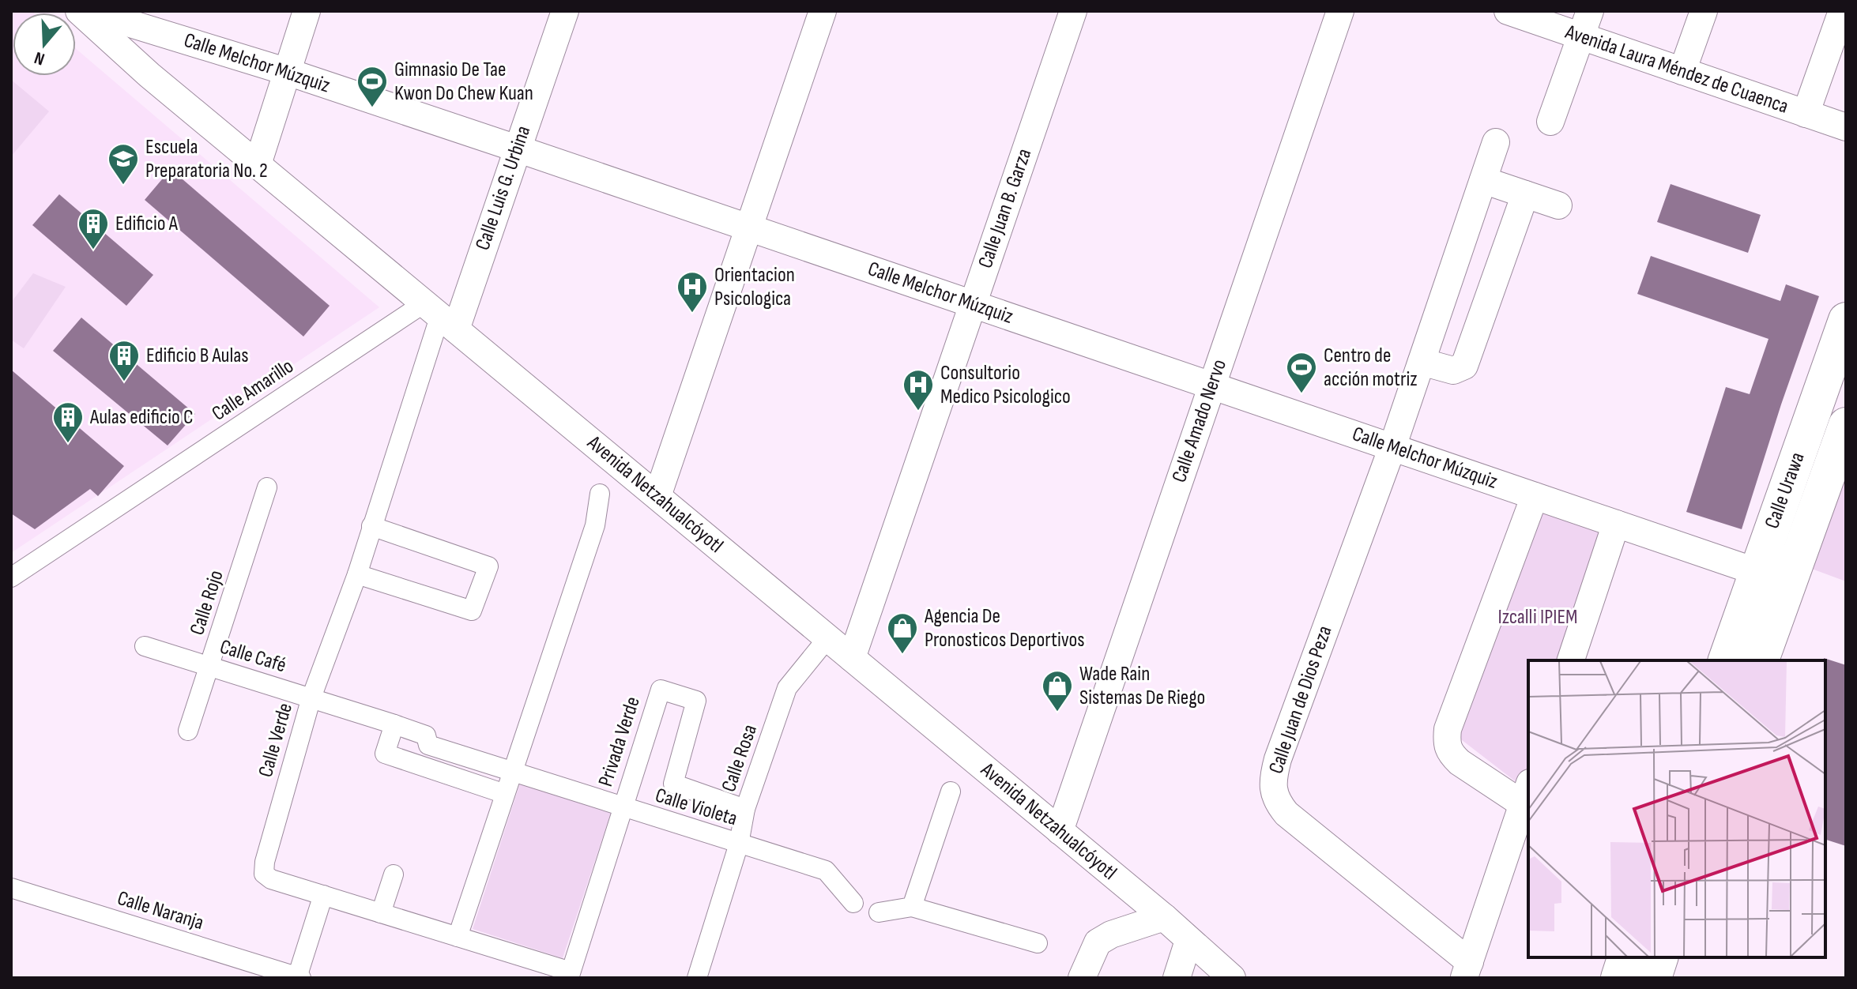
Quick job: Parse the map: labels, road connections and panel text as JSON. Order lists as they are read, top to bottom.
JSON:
{
  "streets": {
    "main road": ["Calle Urawa"],
    "street": [
      "Calle Melchor Múzquiz",
      "Avenida Laura Méndez de Cuaenca",
      "Calle Luis G. Urbina",
      "Calle Juan B. Garza",
      "Calle Amarillo",
      "Calle Amado Nervo",
      "Avenida Netzahualcóyotl",
      "Calle Rojo",
      "Calle Café",
      "Calle Juan de Dios Peza",
      "Calle Verde",
      "Privada Verde",
      "Calle Rosa",
      "Calle Violeta",
      "Calle Naranja"
    ]
  },
  "crossings": [
    ["Calle Melchor Múzquiz", "Calle Luis G. Urbina"],
    ["Calle Melchor Múzquiz", "Calle Juan B. Garza"],
    ["Calle Melchor Múzquiz", "Calle Amado Nervo"],
    ["Calle Melchor Múzquiz", "Calle Urawa"],
    ["Calle Melchor Múzquiz", "Calle Juan de Dios Peza"],
    ["Calle Luis G. Urbina", "Calle Amarillo"],
    ["Calle Luis G. Urbina", "Avenida Netzahualcóyotl"],
    ["Calle Luis G. Urbina", "Calle Verde"],
    ["Calle Juan B. Garza", "Avenida Netzahualcóyotl"],
    ["Calle Amarillo", "Avenida Netzahualcóyotl"],
    ["Calle Amarillo", "Calle Verde"],
    ["Calle Amado Nervo", "Avenida Netzahualcóyotl"],
    ["Avenida Netzahualcóyotl", "Calle Verde"],
    ["Avenida Netzahualcóyotl", "Calle Rosa"],
    ["Calle Rojo", "Calle Café"],
    ["Calle Café", "Calle Verde"],
    ["Calle Café", "Calle Violeta"],
    ["Calle Verde", "Privada Verde"],
    ["Calle Verde", "Calle Violeta"],
    ["Calle Verde", "Calle Naranja"],
    ["Privada Verde", "Calle Rosa"],
    ["Privada Verde", "Calle Violeta"],
    ["Calle Rosa", "Calle Violeta"]
  ],
  "parks": ["Izcalli IPIEM"],
  "places": {
    "sports": ["Gimnasio De Tae Kwon Do Chew Kuan", "Centro de acción motriz"],
    "school or university": ["Escuela Preparatoria No. 2"],
    "building": ["Edificio A", "Edificio B Aulas", "Aulas edificio C"],
    "hospital": ["Orientacion Psicologica", "Consultorio Medico Psicologico"],
    "shop": ["Agencia De Pronosticos Deportivos", "Wade Rain Sistemas De Riego"]
  },
  "north": "bottom"
}
